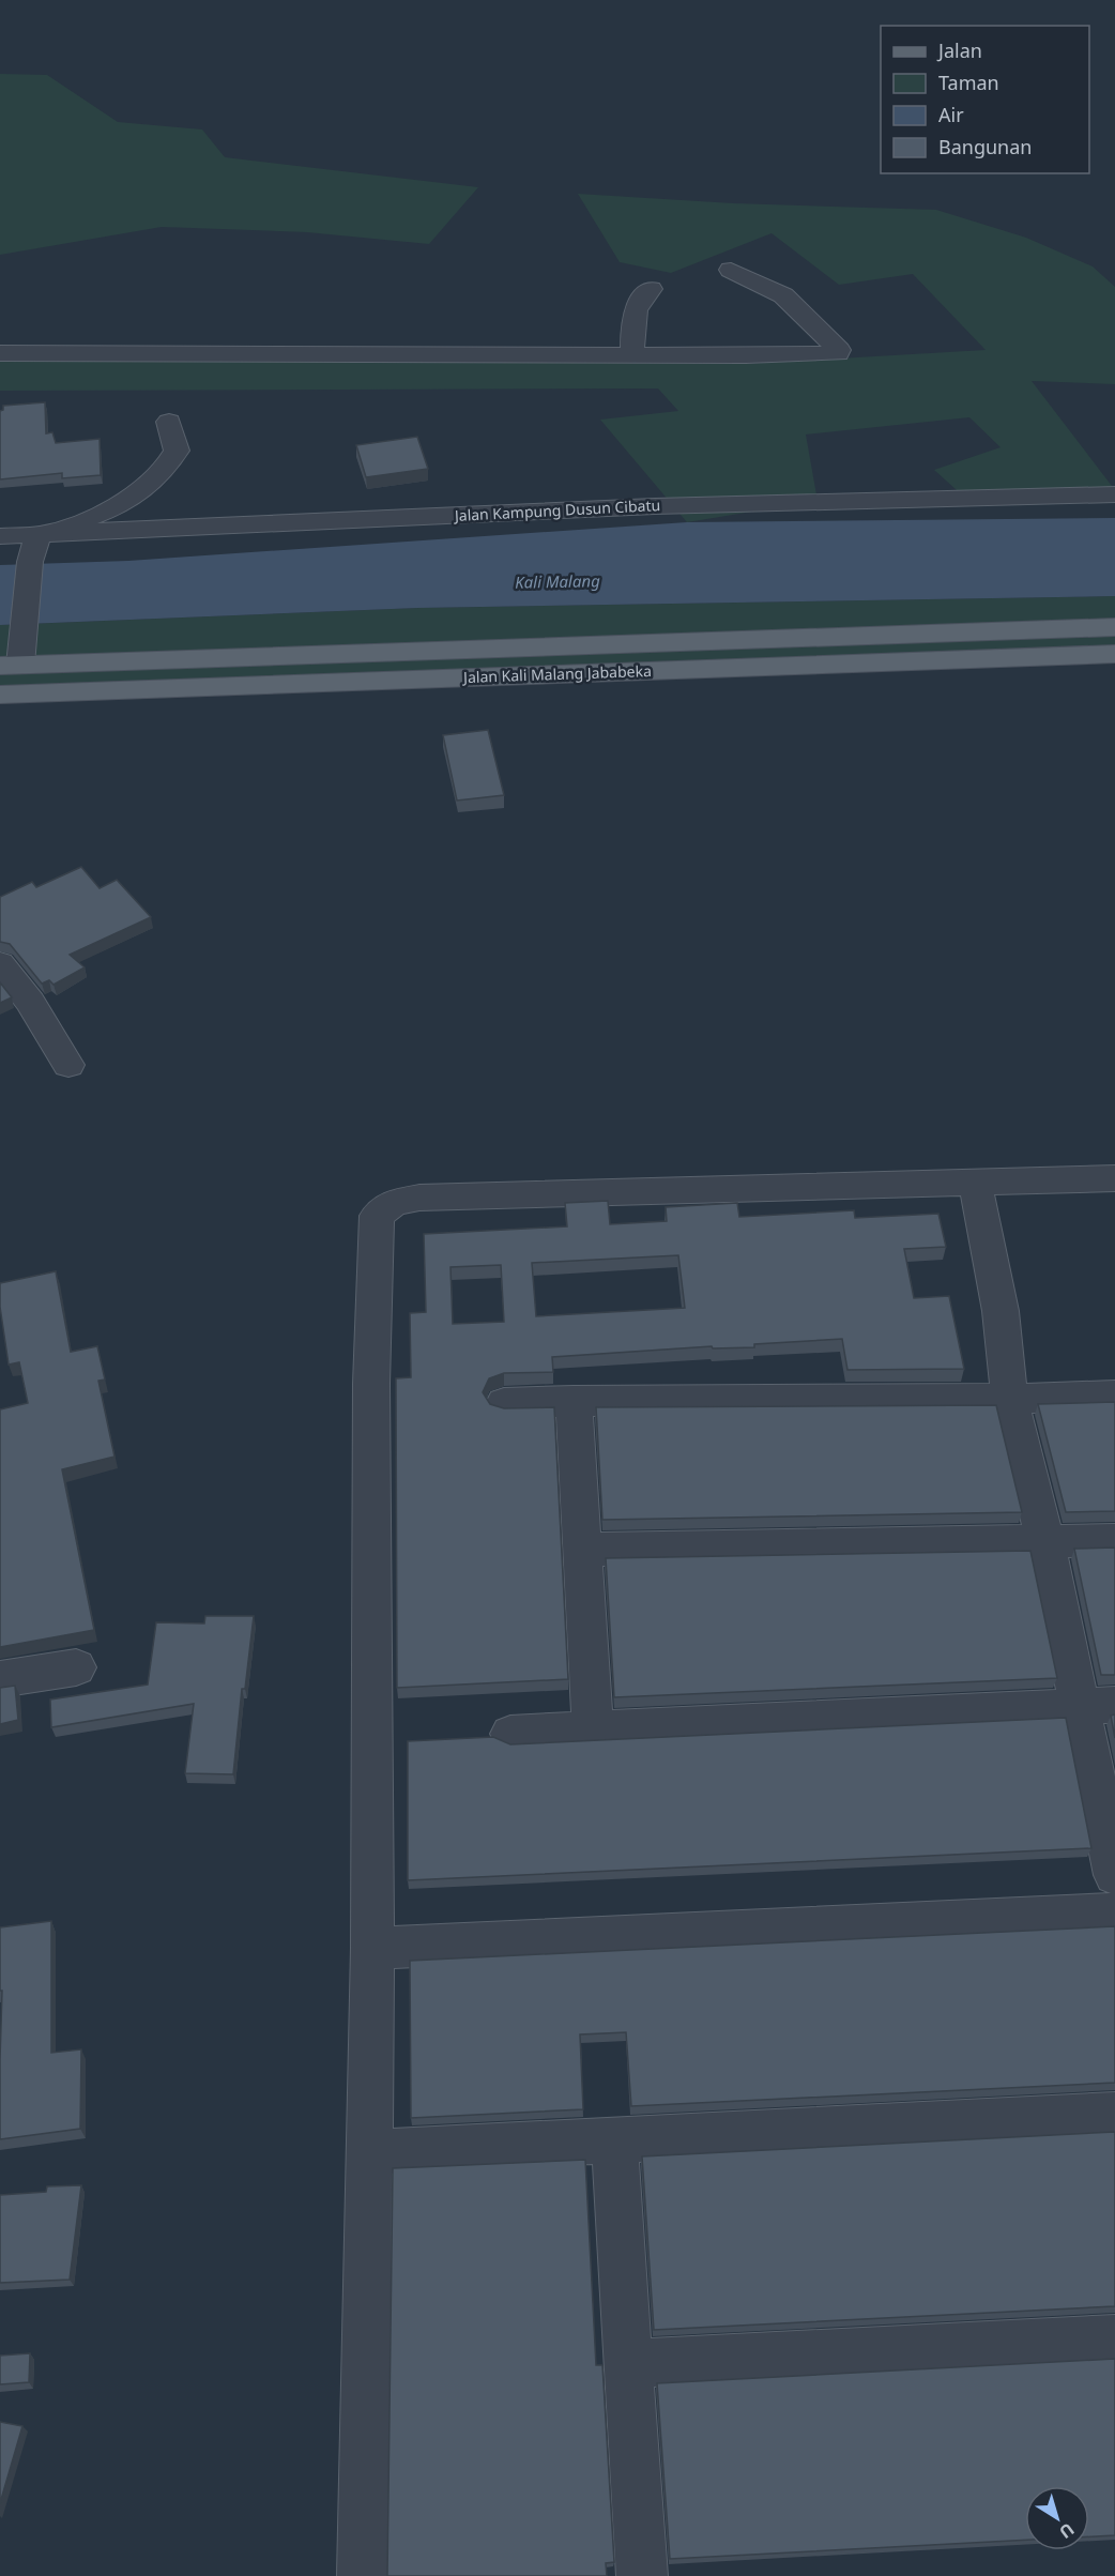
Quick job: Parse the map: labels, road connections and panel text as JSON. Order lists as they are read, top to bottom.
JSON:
{
  "streets": {
    "main road": ["Jalan Kali Malang Jababeka"],
    "street": ["Jalan Kampung Dusun Cibatu"]
  },
  "water": ["Kali Malang"],
  "legend": [
    "Jalan",
    "Taman",
    "Air",
    "Bangunan"
  ],
  "north": "bottom right"
}
